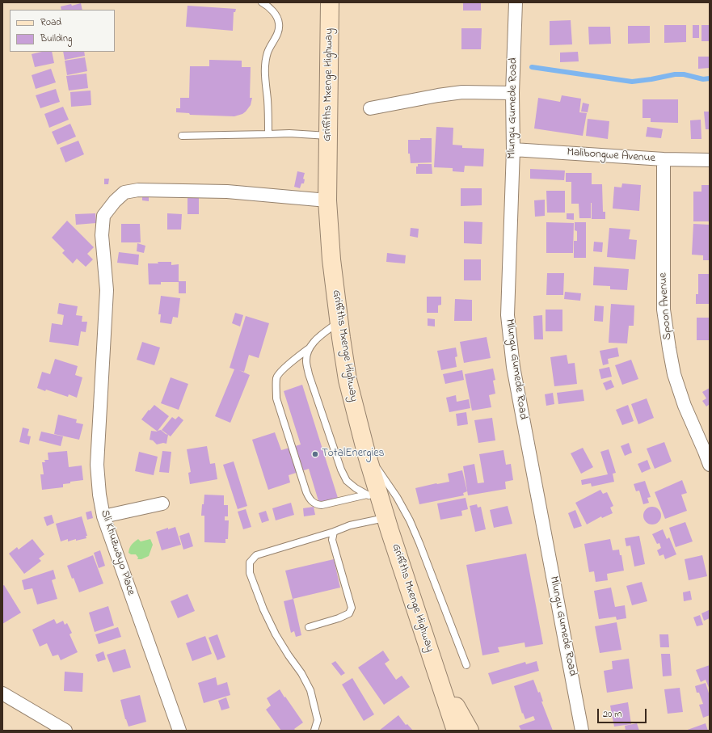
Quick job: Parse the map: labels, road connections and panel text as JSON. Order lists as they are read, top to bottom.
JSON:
{
  "streets": {
    "street": [
      "Griffiths Mxenge Highway",
      "Mlungu Gumede Road",
      "Malibongwe Avenue",
      "Spoon Avenue",
      "Sli Khuzwayo Place"
    ]
  },
  "crossings": [
    ["Griffiths Mxenge Highway", "Sli Khuzwayo Place"],
    ["Mlungu Gumede Road", "Malibongwe Avenue"],
    ["Malibongwe Avenue", "Spoon Avenue"]
  ],
  "places": ["TotalEnergies"],
  "legend": ["Road", "Building"],
  "scale_bar": "20 m"
}
